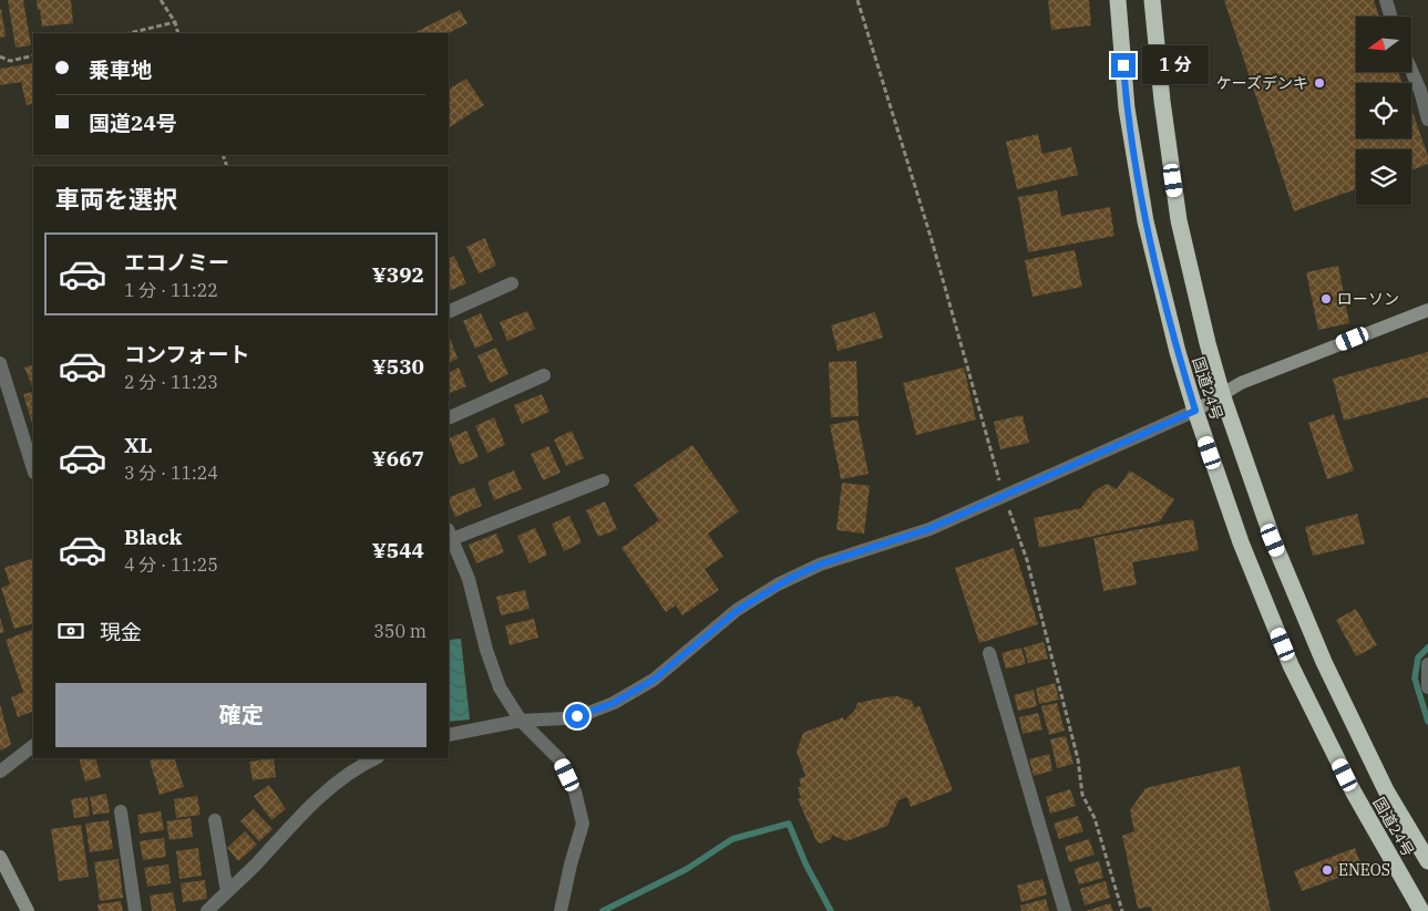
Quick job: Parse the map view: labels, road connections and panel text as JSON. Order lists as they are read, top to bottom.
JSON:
{
  "streets": {
    "highway": ["国道24号"]
  },
  "places": ["ケーズデンキ", "ローソン", "ENEOS"],
  "north": "left",
  "page": {
    "banner": ["乗車地", "国道24号"],
    "bubble": "1 分",
    "heading": "車両を選択",
    "list": [
      {
        "name": "エコノミー",
        "note": "1 分 · 11:22",
        "value": "¥392"
      },
      {
        "name": "コンフォート",
        "note": "2 分 · 11:23",
        "value": "¥530"
      },
      {
        "name": "XL",
        "note": "3 分 · 11:24",
        "value": "¥667"
      },
      {
        "name": "Black",
        "note": "4 分 · 11:25",
        "value": "¥544"
      }
    ],
    "pay": ["現金", "350 m"],
    "buttons": "確定"
  }
}
